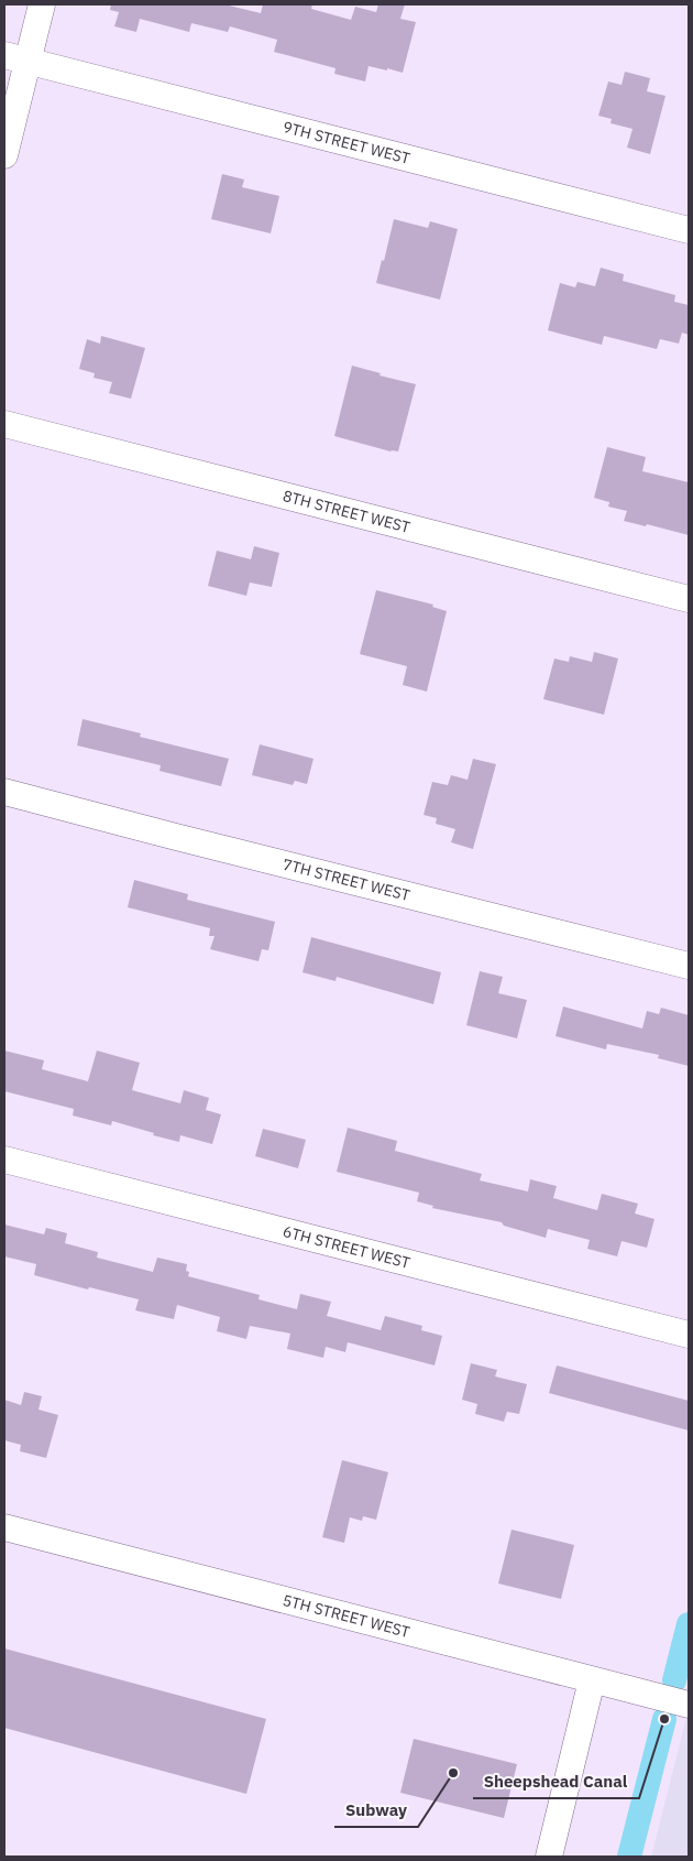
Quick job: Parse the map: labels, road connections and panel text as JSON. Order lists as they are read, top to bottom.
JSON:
{
  "streets": {
    "street": [
      "9TH STREET WEST",
      "8TH STREET WEST",
      "7TH STREET WEST",
      "6TH STREET WEST",
      "5TH STREET WEST"
    ]
  },
  "places": ["Sheepshead Canal", "Subway"]
}
